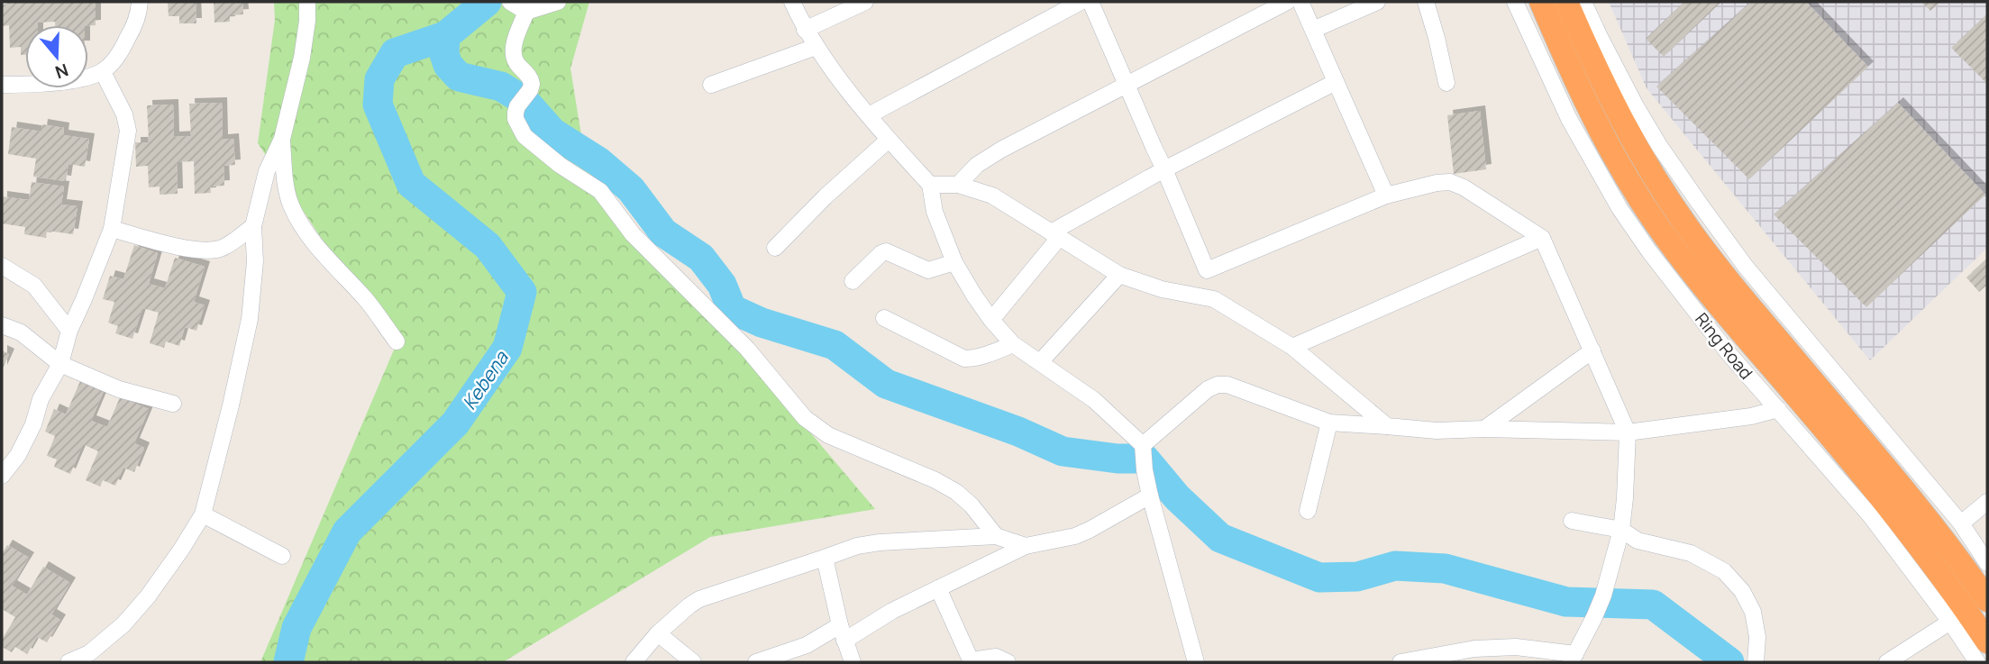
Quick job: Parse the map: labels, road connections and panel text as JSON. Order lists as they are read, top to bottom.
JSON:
{
  "streets": {
    "highway": ["Ring Road"]
  },
  "water": ["Kebena"],
  "north": "bottom"
}
